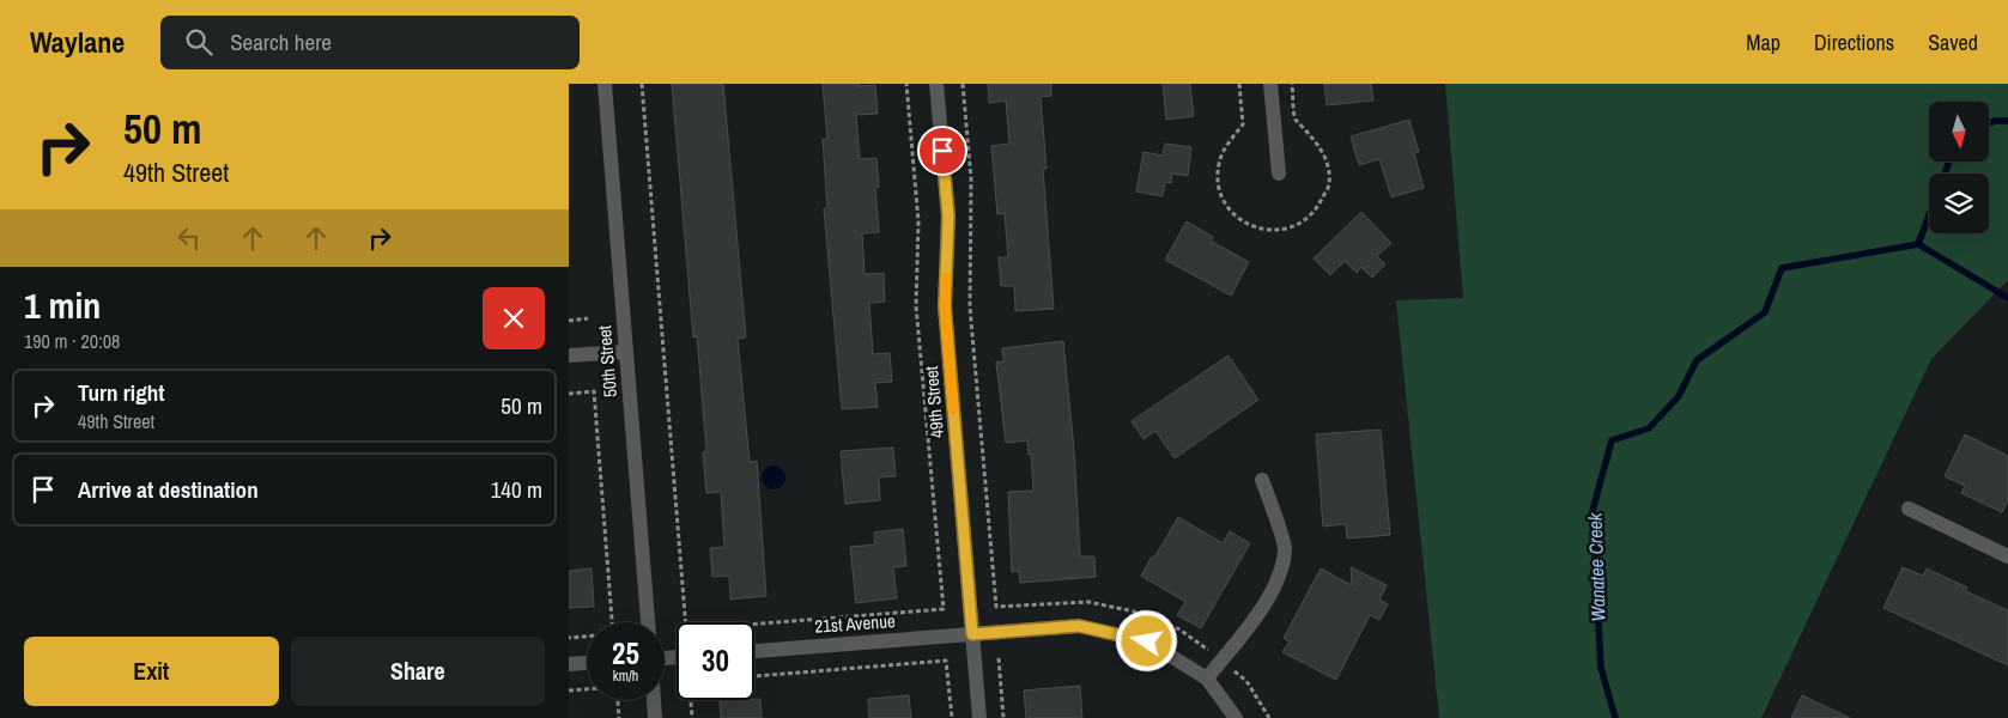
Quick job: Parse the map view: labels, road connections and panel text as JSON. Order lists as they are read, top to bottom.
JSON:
{
  "streets": {
    "street": ["50th Street", "49th Street", "21st Avenue"]
  },
  "crossings": [
    ["49th Street", "21st Avenue"]
  ],
  "water": ["Wanatee Creek"],
  "north": "bottom",
  "page": {
    "header": "Waylane",
    "search": "Search here",
    "nav": ["Map", "Directions", "Saved"],
    "turn": ["50 m", "49th Street"],
    "heading": ["1 min", "190 m · 20:08"],
    "list": [
      {
        "name": "Turn right",
        "note": "49th Street",
        "value": "50 m"
      },
      {
        "name": "Arrive at destination",
        "value": "140 m"
      }
    ],
    "speed": "25 km/h",
    "limit": "30",
    "buttons": ["Exit", "Share"]
  }
}
